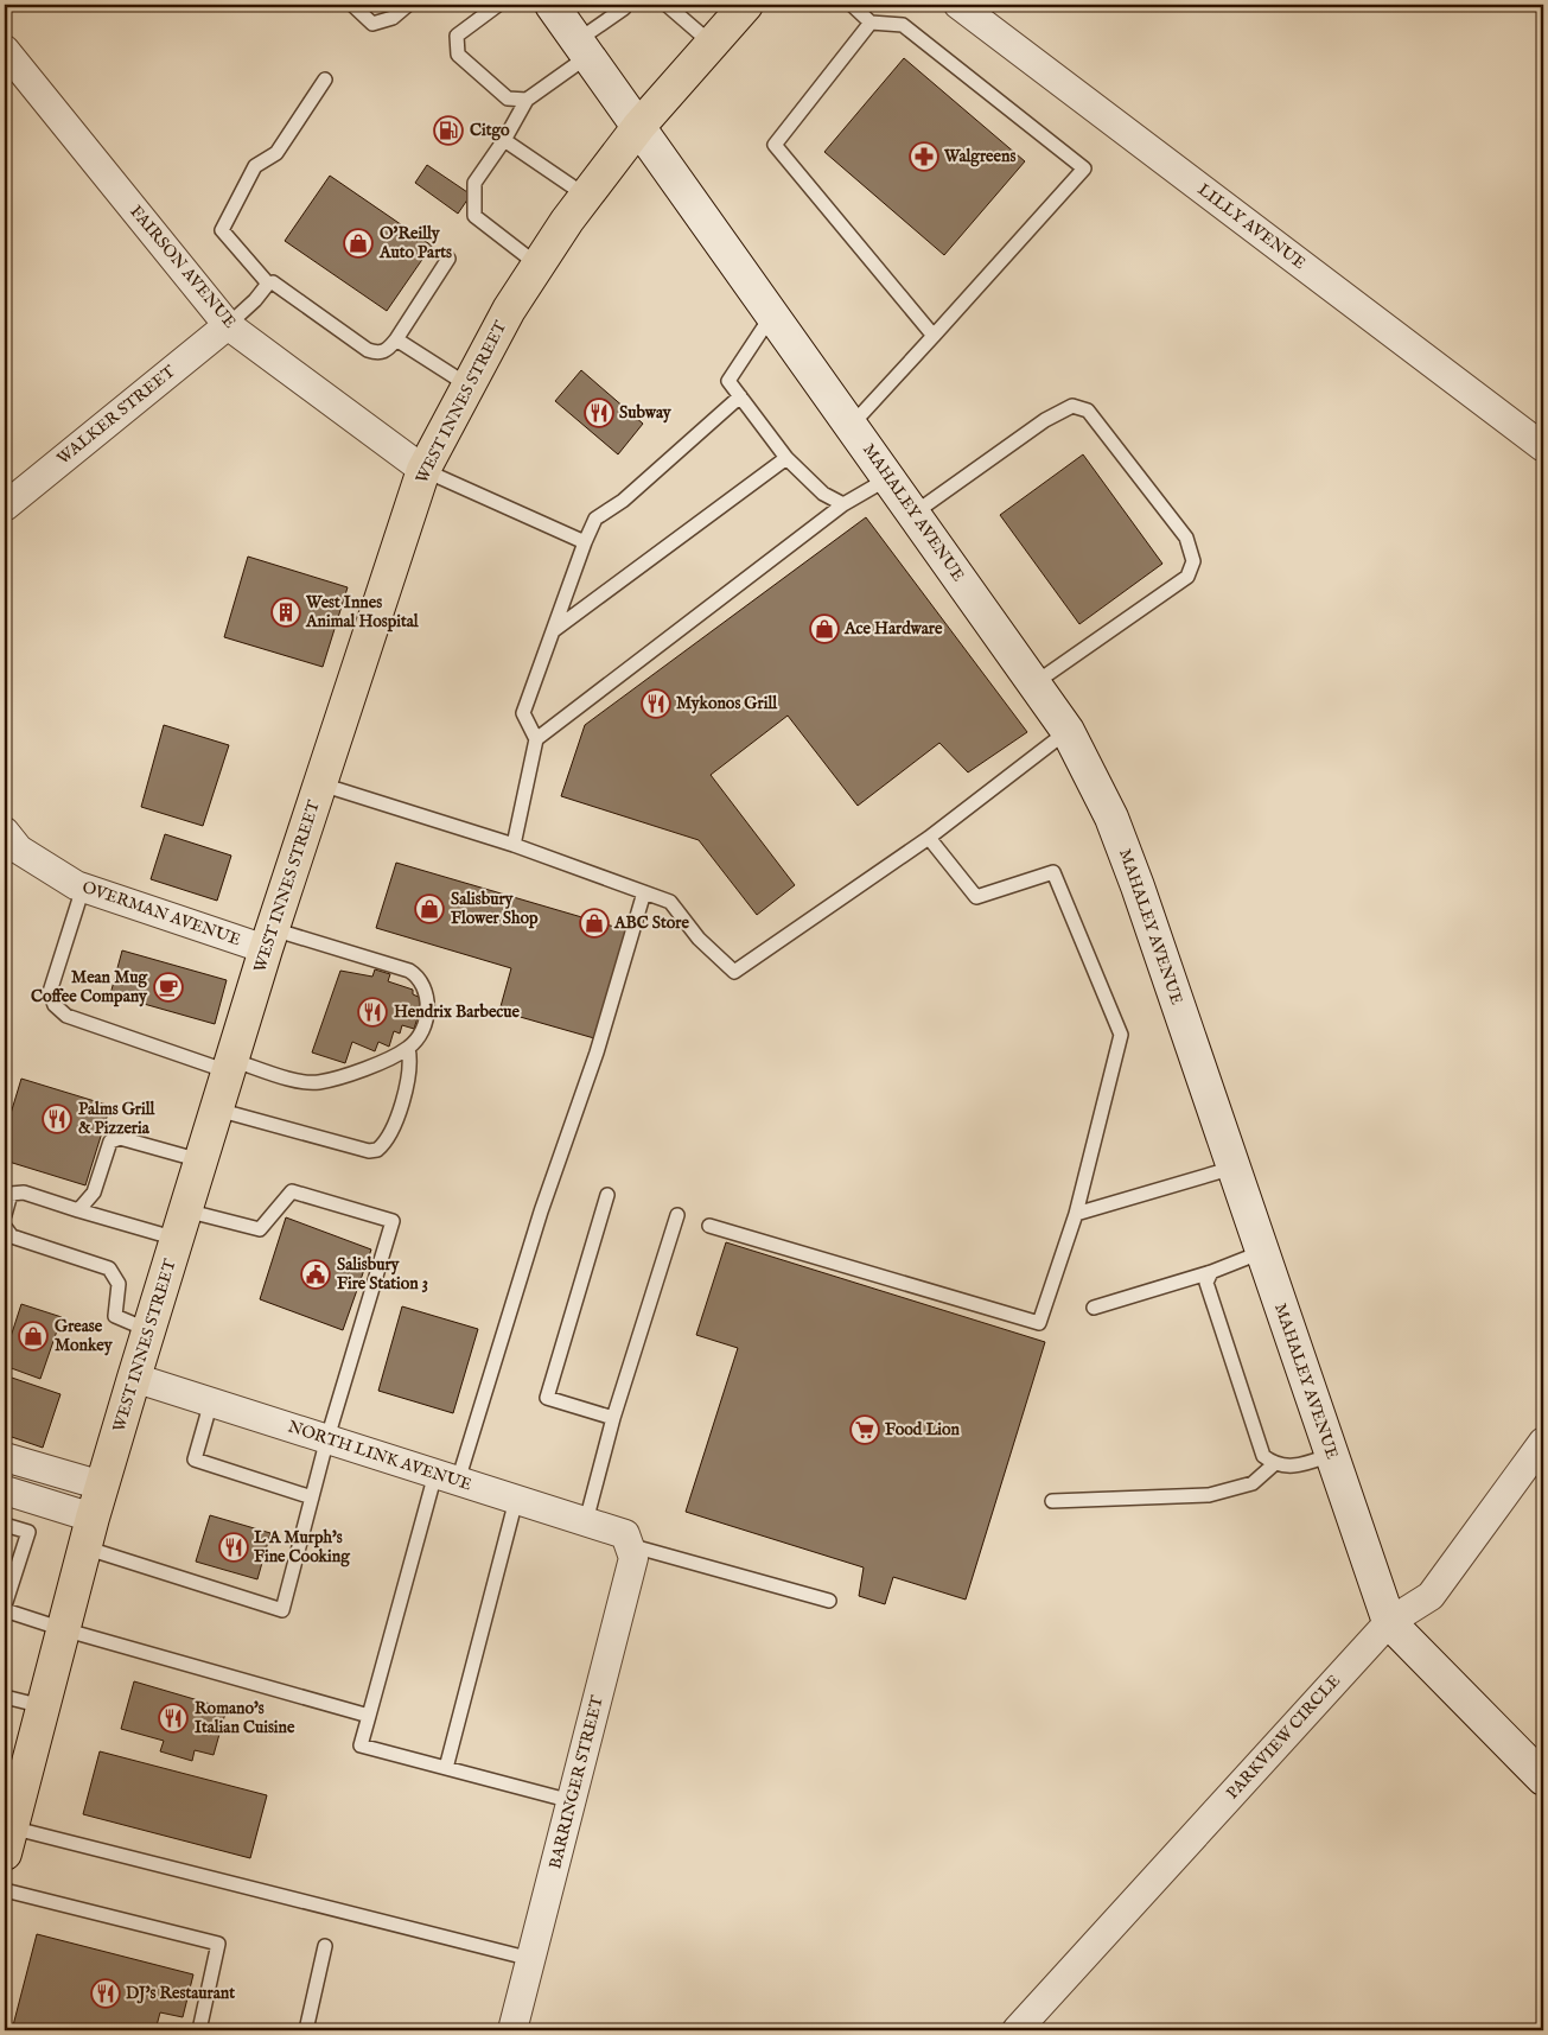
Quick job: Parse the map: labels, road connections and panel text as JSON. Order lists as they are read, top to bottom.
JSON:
{
  "streets": {
    "main road": ["WEST INNES STREET"],
    "street": [
      "LILLY AVENUE",
      "FAIRSON AVENUE",
      "WALKER STREET",
      "MAHALEY AVENUE",
      "OVERMAN AVENUE",
      "NORTH LINK AVENUE",
      "PARKVIEW CIRCLE",
      "BARRINGER STREET"
    ]
  },
  "crossings": [
    ["FAIRSON AVENUE", "WEST INNES STREET"],
    ["FAIRSON AVENUE", "WALKER STREET"],
    ["WEST INNES STREET", "MAHALEY AVENUE"],
    ["WEST INNES STREET", "OVERMAN AVENUE"],
    ["WEST INNES STREET", "NORTH LINK AVENUE"],
    ["MAHALEY AVENUE", "PARKVIEW CIRCLE"],
    ["NORTH LINK AVENUE", "BARRINGER STREET"]
  ],
  "places": {
    "fuel station": ["Citgo"],
    "pharmacy": ["Walgreens"],
    "shop": [
      "O'Reilly Auto Parts",
      "Ace Hardware",
      "Salisbury Flower Shop",
      "ABC Store",
      "Grease Monkey"
    ],
    "restaurant": [
      "Subway",
      "Mykonos Grill",
      "Hendrix Barbecue",
      "Palms Grill & Pizzeria",
      "L A Murph's Fine Cooking",
      "Romano's Italian Cuisine",
      "DJ's Restaurant"
    ],
    "building": ["West Innes Animal Hospital"],
    "cafe": ["Mean Mug Coffee Company"],
    "public building": ["Salisbury Fire Station 3"],
    "supermarket": ["Food Lion"]
  }
}
